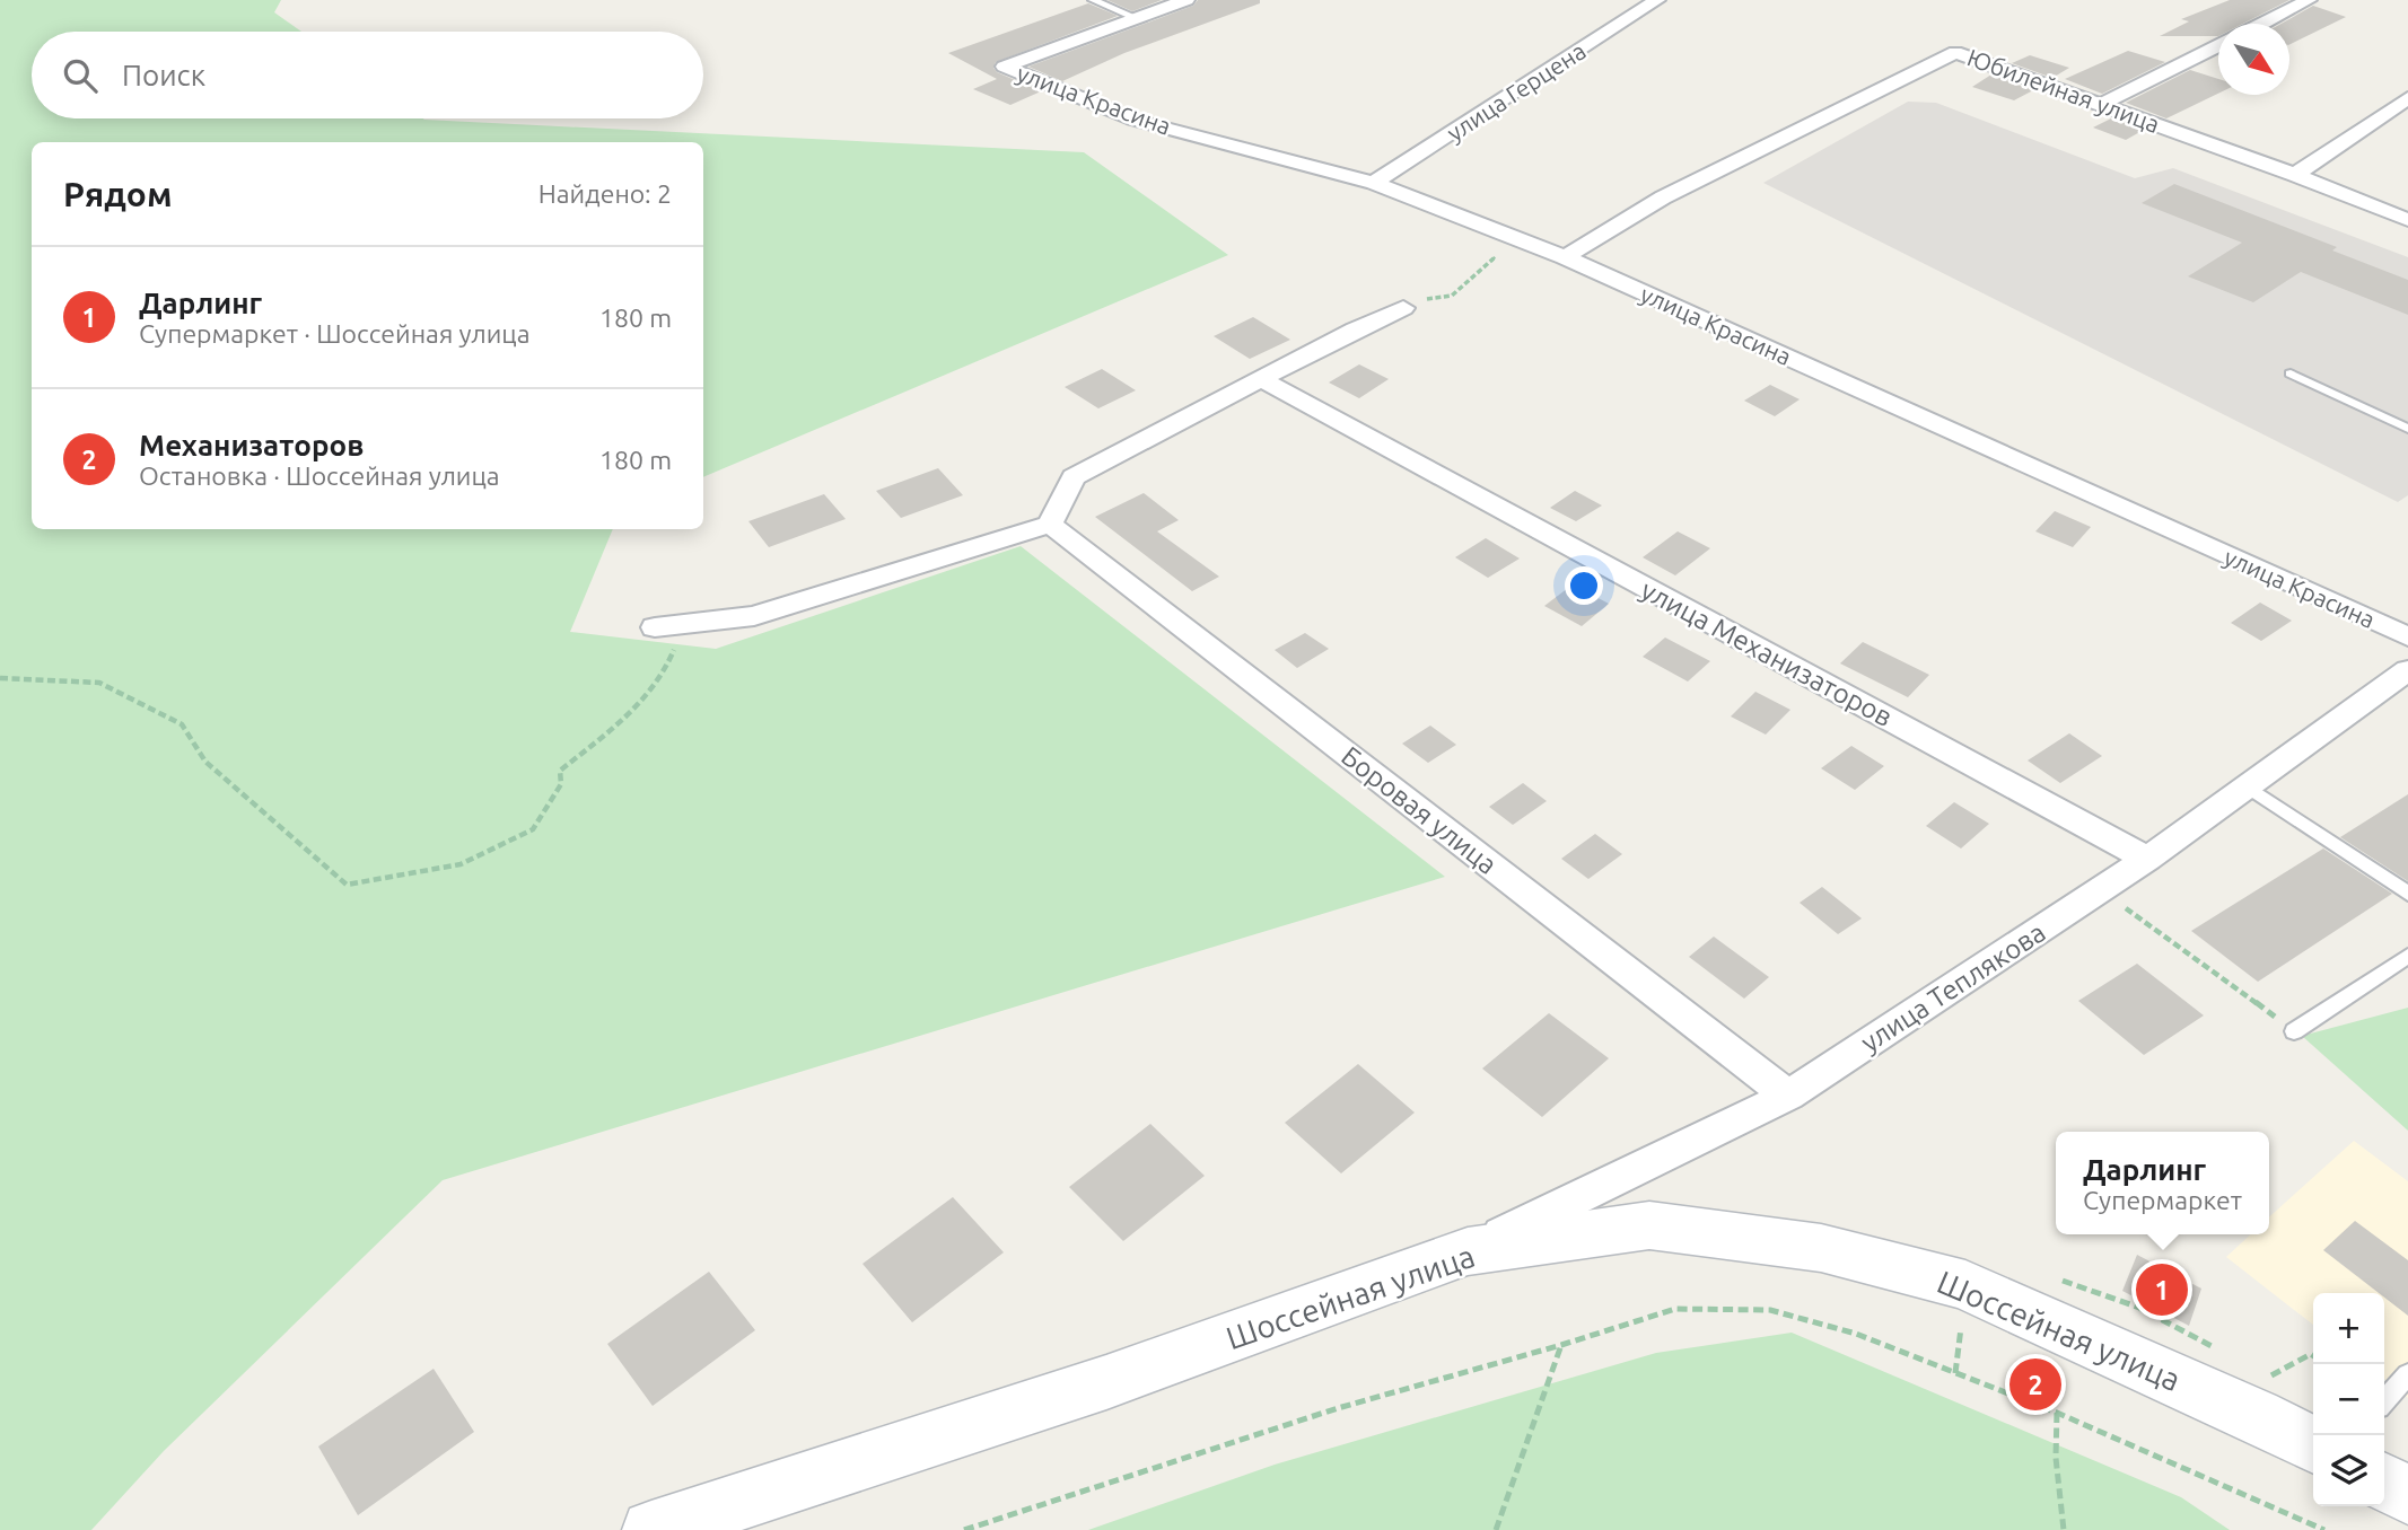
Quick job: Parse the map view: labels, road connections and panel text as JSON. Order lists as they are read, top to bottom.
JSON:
{
  "streets": {
    "main road": ["Шоссейная улица"],
    "street": [
      "Юбилейная улица",
      "улица Герцена",
      "улица Красина",
      "улица Механизаторов",
      "Боровая улица",
      "улица Теплякова"
    ]
  },
  "crossings": [
    ["Юбилейная улица", "улица Красина"],
    ["улица Герцена", "улица Красина"],
    ["улица Механизаторов", "улица Теплякова"],
    ["Боровая улица", "улица Теплякова"],
    ["улица Теплякова", "Шоссейная улица"]
  ],
  "north": "bottom right",
  "page": {
    "search": "Поиск",
    "heading": ["Рядом", "Найдено: 2"],
    "list": [
      {
        "mark": "1",
        "name": "Дарлинг",
        "note": "Супермаркет · Шоссейная улица",
        "value": "180 m"
      },
      {
        "mark": "2",
        "name": "Механизаторов",
        "note": "Остановка · Шоссейная улица",
        "value": "180 m"
      }
    ],
    "popup": ["Дарлинг", "Супермаркет"],
    "pins": ["1", "2"],
    "map_buttons": ["+", "−"]
  }
}
